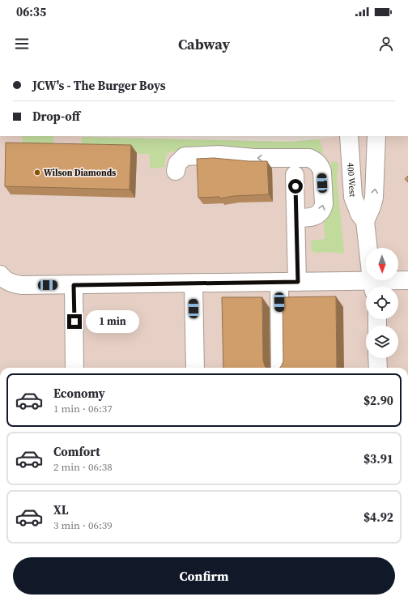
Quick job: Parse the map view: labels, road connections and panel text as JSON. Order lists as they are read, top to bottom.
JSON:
{
  "streets": {
    "street": ["400 West"]
  },
  "places": ["Wilson Diamonds"],
  "north": "bottom",
  "page": {
    "status": "06:35",
    "header": "Cabway",
    "banner": ["JCW's - The Burger Boys", "Drop-off"],
    "bubble": "1 min",
    "list": [
      {
        "name": "Economy",
        "note": "1 min · 06:37",
        "value": "$2.90"
      },
      {
        "name": "Comfort",
        "note": "2 min · 06:38",
        "value": "$3.91"
      },
      {
        "name": "XL",
        "note": "3 min · 06:39",
        "value": "$4.92"
      }
    ],
    "buttons": "Confirm"
  }
}
